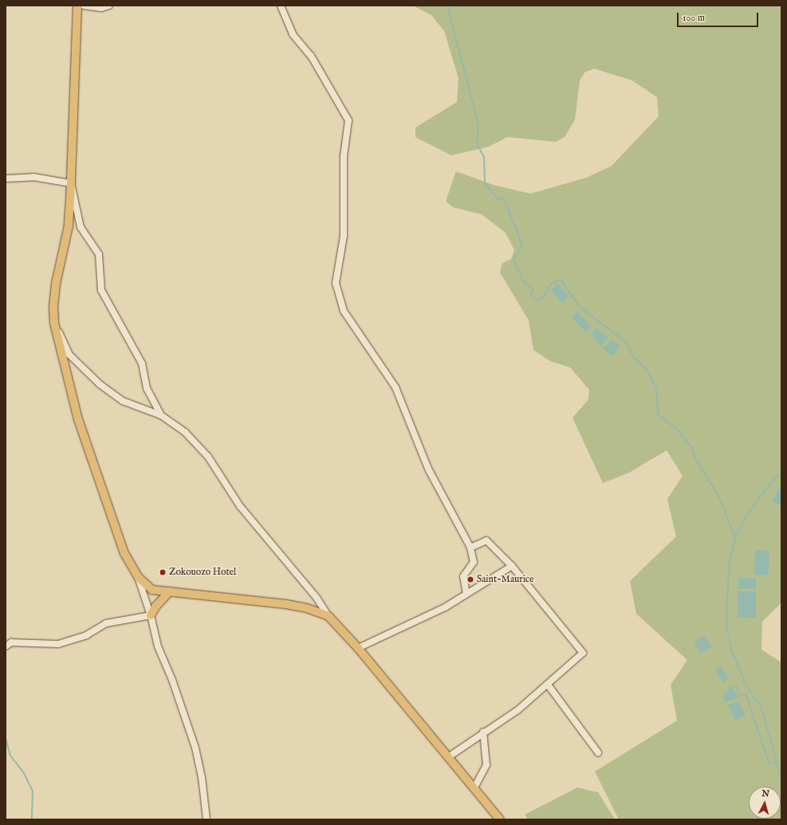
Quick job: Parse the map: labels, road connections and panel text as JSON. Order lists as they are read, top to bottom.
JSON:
{
  "places": ["Zokouozo Hotel", "Saint-Maurice"],
  "scale_bar": "100 m",
  "north": "top"
}
